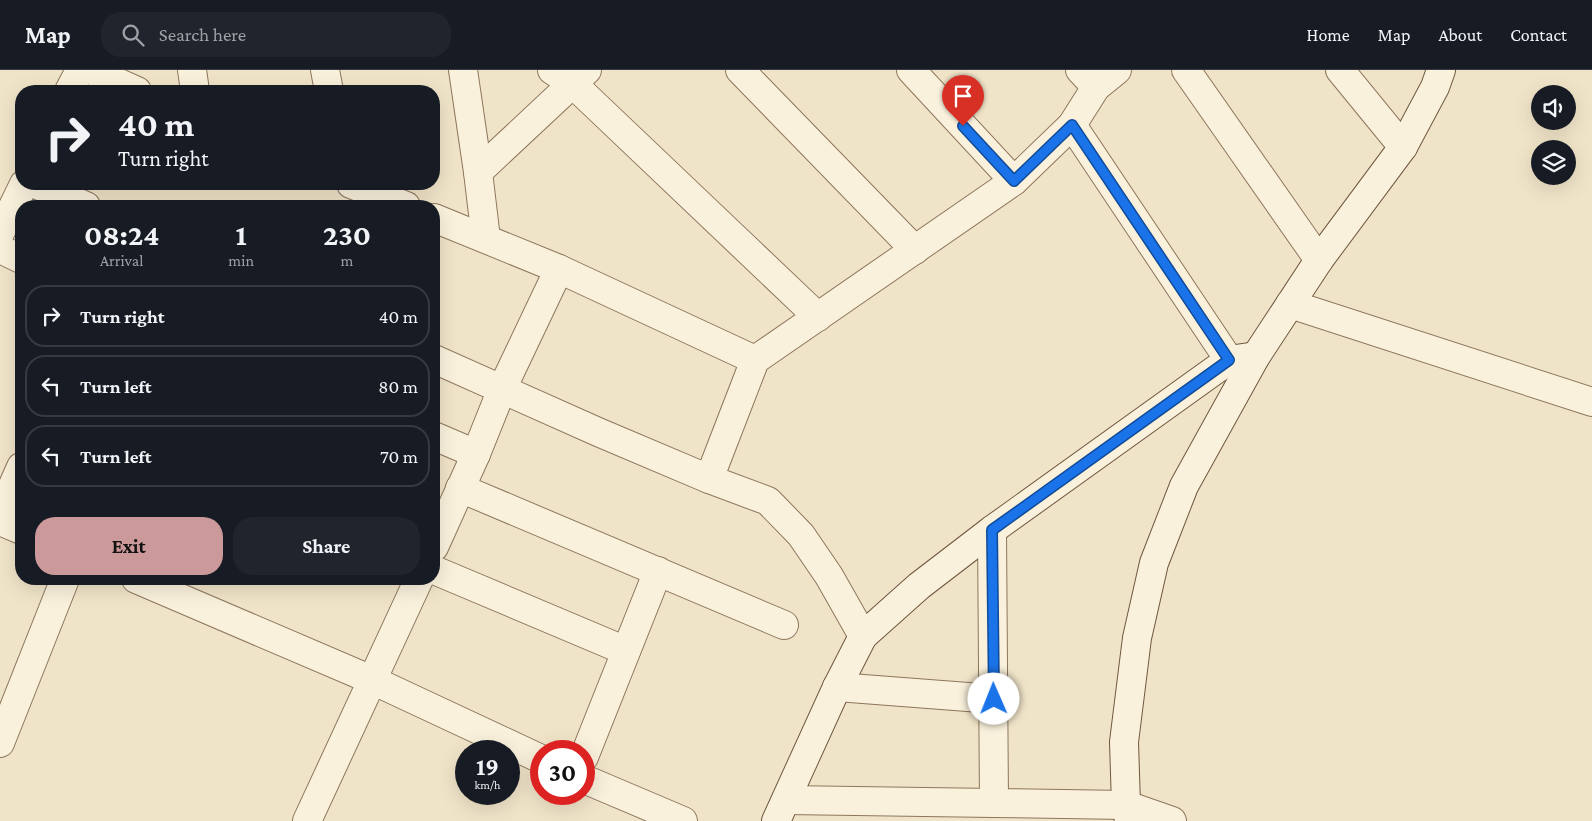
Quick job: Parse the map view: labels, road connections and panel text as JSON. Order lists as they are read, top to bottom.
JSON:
{
  "page": {
    "header": "Map",
    "search": "Search here",
    "nav": [
      "Home",
      "Map",
      "About",
      "Contact"
    ],
    "turn": ["40 m", "Turn right"],
    "eta": [
      "08:24",
      "Arrival",
      "1",
      "min",
      "230",
      "m"
    ],
    "list": [
      {
        "name": "Turn right",
        "value": "40 m"
      },
      {
        "name": "Turn left",
        "value": "80 m"
      },
      {
        "name": "Turn left",
        "value": "70 m"
      }
    ],
    "buttons": ["Exit", "Share"],
    "speed": "19 km/h",
    "limit": "30"
  }
}
